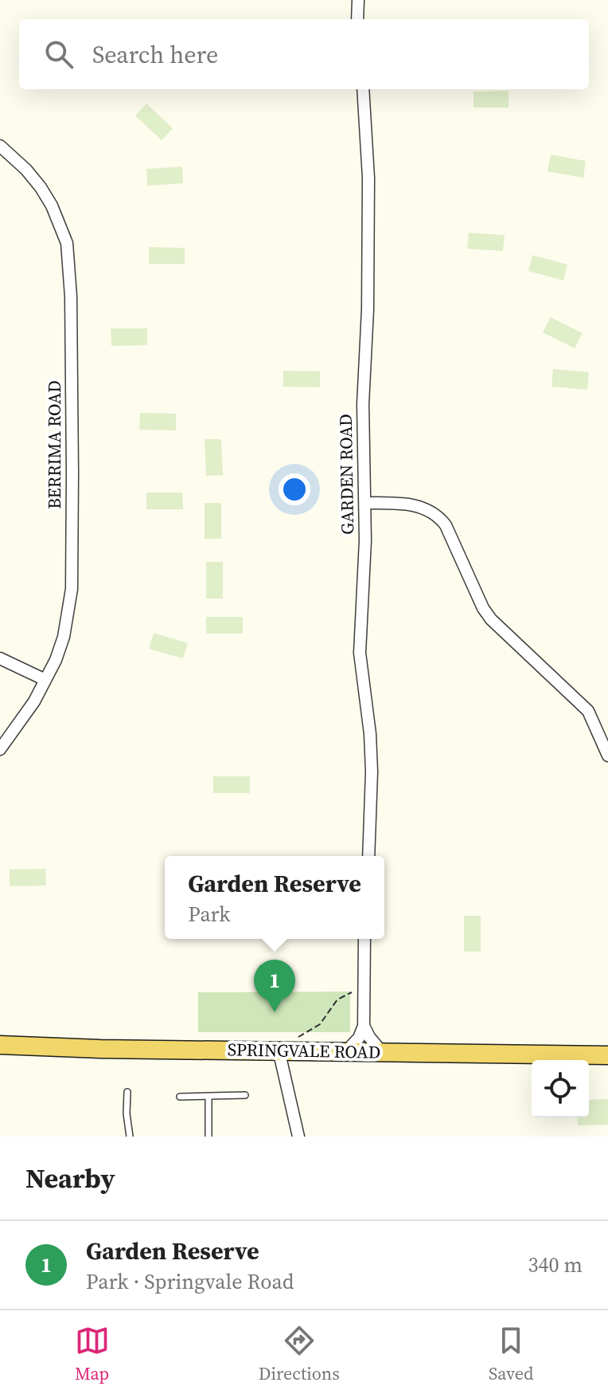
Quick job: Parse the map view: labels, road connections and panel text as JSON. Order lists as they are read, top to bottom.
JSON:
{
  "streets": {
    "main road": ["SPRINGVALE ROAD"],
    "street": ["BERRIMA ROAD", "GARDEN ROAD"]
  },
  "page": {
    "search": "Search here",
    "popup": ["Garden Reserve", "Park"],
    "pins": "1",
    "heading": "Nearby",
    "list": [
      {
        "mark": "1",
        "name": "Garden Reserve",
        "note": "Park · Springvale Road",
        "value": "340 m"
      }
    ],
    "nav": ["Map", "Directions", "Saved"]
  }
}
